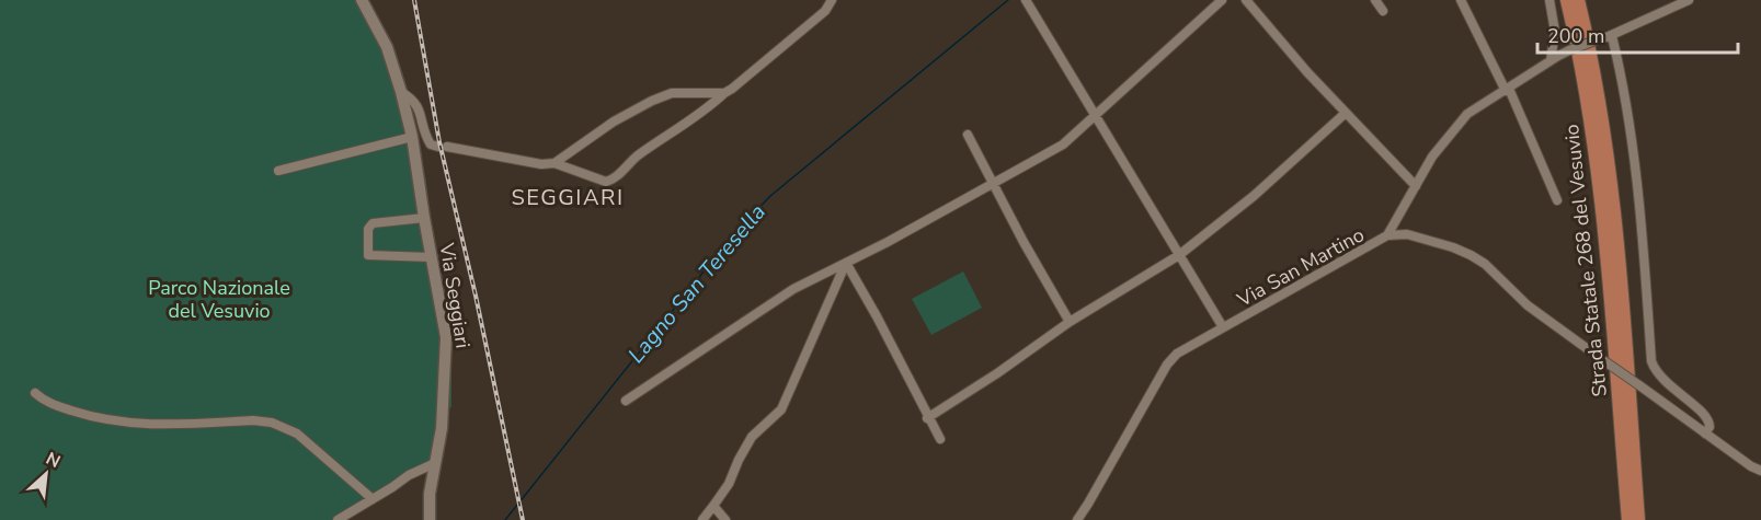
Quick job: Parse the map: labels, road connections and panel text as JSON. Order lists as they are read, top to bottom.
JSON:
{
  "streets": {
    "highway": ["Strada Statale 268 del Vesuvio"],
    "main road": ["Via Seggiari"],
    "street": ["Via San Martino"]
  },
  "districts": ["SEGGIARI"],
  "water": ["Lagno San Teresella"],
  "parks": ["Parco Nazionale del Vesuvio"],
  "scale_bar": "200 m",
  "north": "top right"
}
